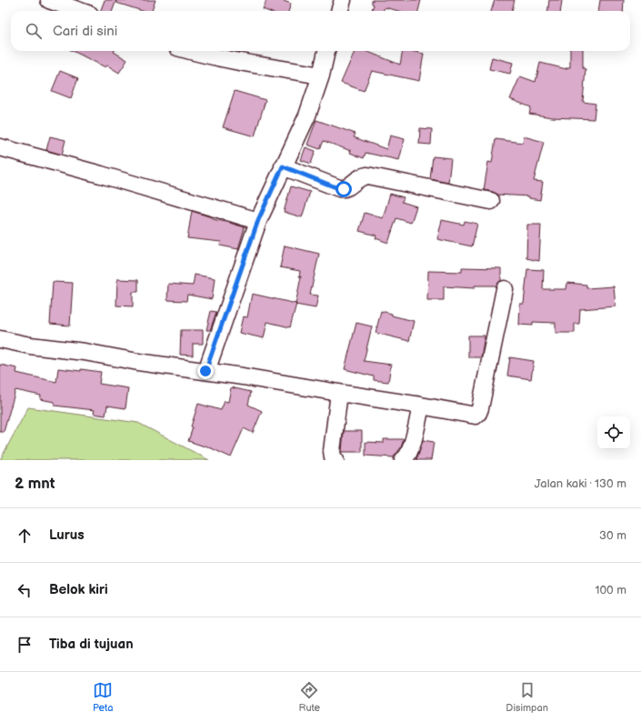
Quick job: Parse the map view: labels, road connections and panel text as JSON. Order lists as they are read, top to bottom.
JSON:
{
  "page": {
    "search": "Cari di sini",
    "heading": ["2 mnt", "Jalan kaki · 130 m"],
    "list": [
      ["Lurus", "30 m"],
      ["Belok kiri", "100 m"],
      "Tiba di tujuan"
    ],
    "nav": ["Peta", "Rute", "Disimpan"]
  }
}
